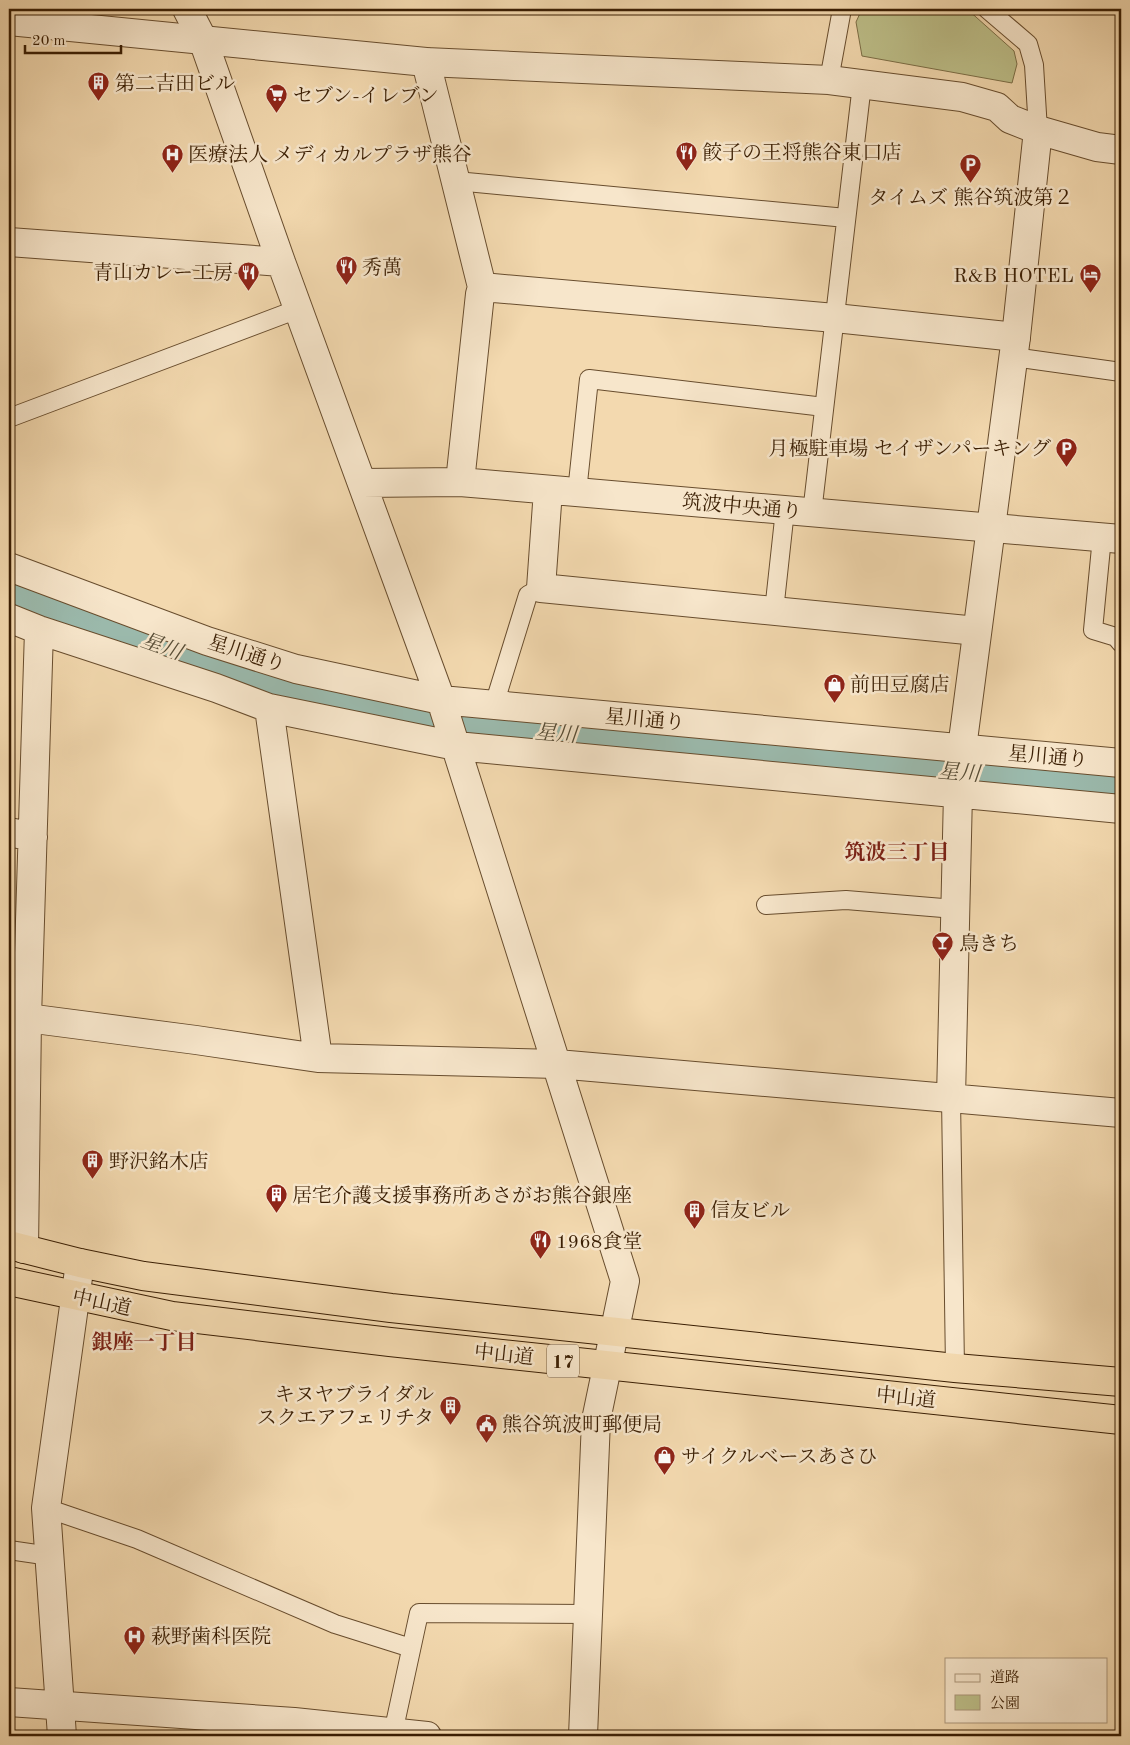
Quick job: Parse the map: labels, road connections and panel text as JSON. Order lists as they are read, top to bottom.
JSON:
{
  "streets": {
    "highway": ["中山道", "17"],
    "street": ["筑波中央通り", "星川通り"]
  },
  "districts": ["筑波三丁目", "銀座一丁目"],
  "water": ["星川"],
  "places": {
    "building": [
      "第二吉田ビル",
      "野沢銘木店",
      "居宅介護支援事務所あさがお熊谷銀座",
      "信友ビル",
      "キヌヤブライダル スクエアフェリチタ"
    ],
    "supermarket": ["セブン-イレブン"],
    "restaurant": [
      "餃子の王将熊谷東口店",
      "秀萬",
      "青山カレー工房",
      "1968食堂"
    ],
    "hospital": ["医療法人 メディカルプラザ熊谷", "萩野歯科医院"],
    "parking": ["タイムズ 熊谷筑波第２", "月極駐車場 セイザンパーキング"],
    "hotel": ["R&B HOTEL"],
    "shop": ["前田豆腐店", "サイクルベースあさひ"],
    "bar": ["鳥きち"],
    "public building": ["熊谷筑波町郵便局"]
  },
  "legend": ["道路", "公園"],
  "scale_bar": "20 m"
}
